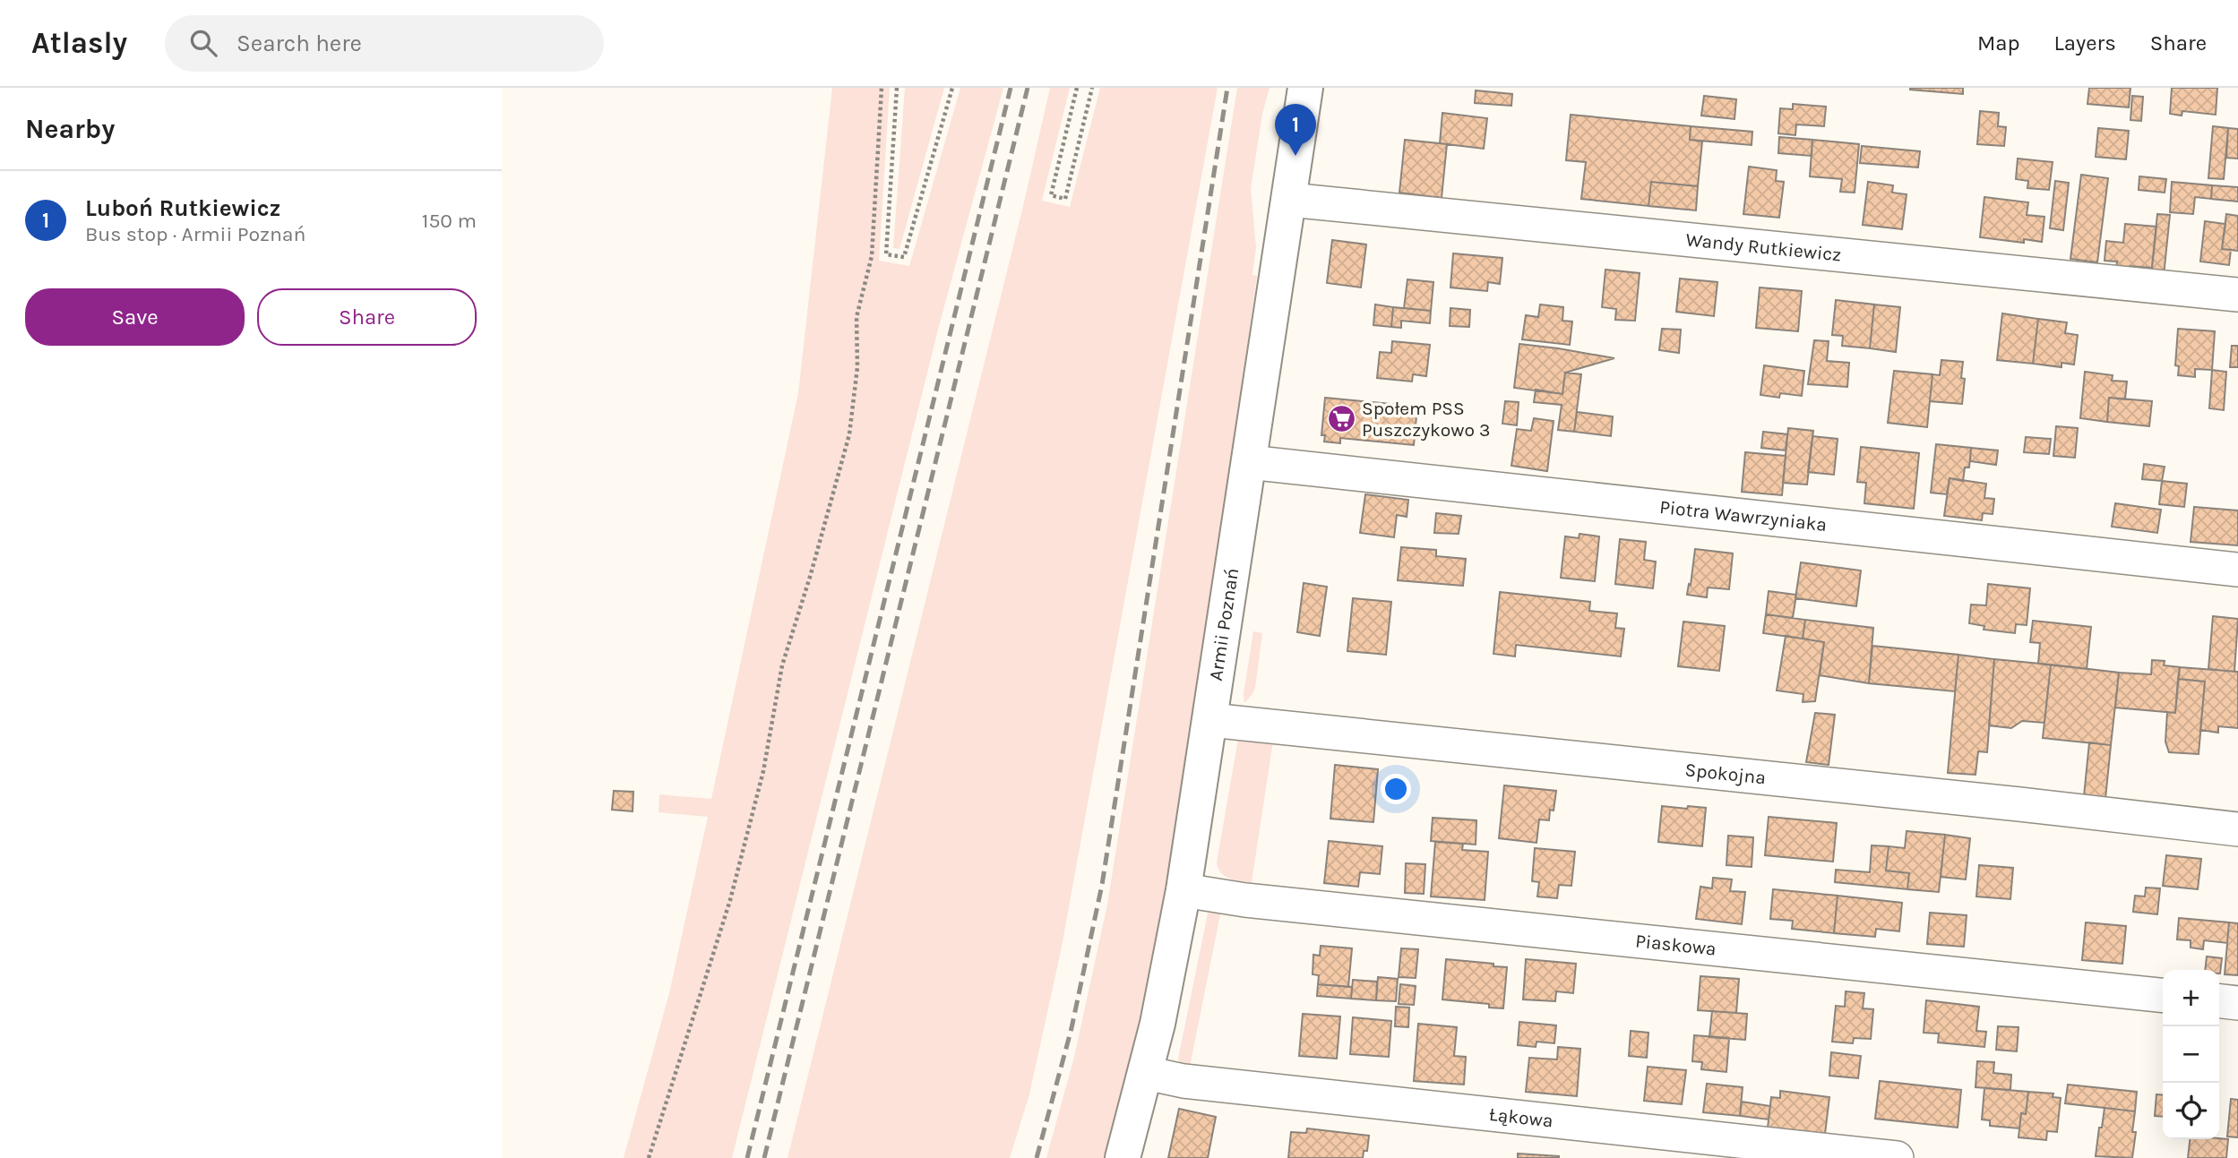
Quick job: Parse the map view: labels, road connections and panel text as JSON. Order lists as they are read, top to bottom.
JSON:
{
  "streets": {
    "main road": ["Armii Poznań"],
    "street": [
      "Wandy Rutkiewicz",
      "Piotra Wawrzyniaka",
      "Spokojna",
      "Piaskowa",
      "Łąkowa"
    ]
  },
  "crossings": [
    ["Wandy Rutkiewicz", "Armii Poznań"],
    ["Piotra Wawrzyniaka", "Armii Poznań"],
    ["Armii Poznań", "Spokojna"],
    ["Armii Poznań", "Piaskowa"],
    ["Armii Poznań", "Łąkowa"]
  ],
  "places": {
    "supermarket": ["Społem PSS Puszczykowo 3"]
  },
  "page": {
    "header": "Atlasly",
    "search": "Search here",
    "nav": ["Map", "Layers", "Share"],
    "heading": "Nearby",
    "pins": "1",
    "list": [
      {
        "mark": "1",
        "name": "Luboń Rutkiewicz",
        "note": "Bus stop · Armii Poznań",
        "value": "150 m"
      }
    ],
    "buttons": ["Save", "Share"],
    "map_buttons": ["+", "−"]
  }
}
